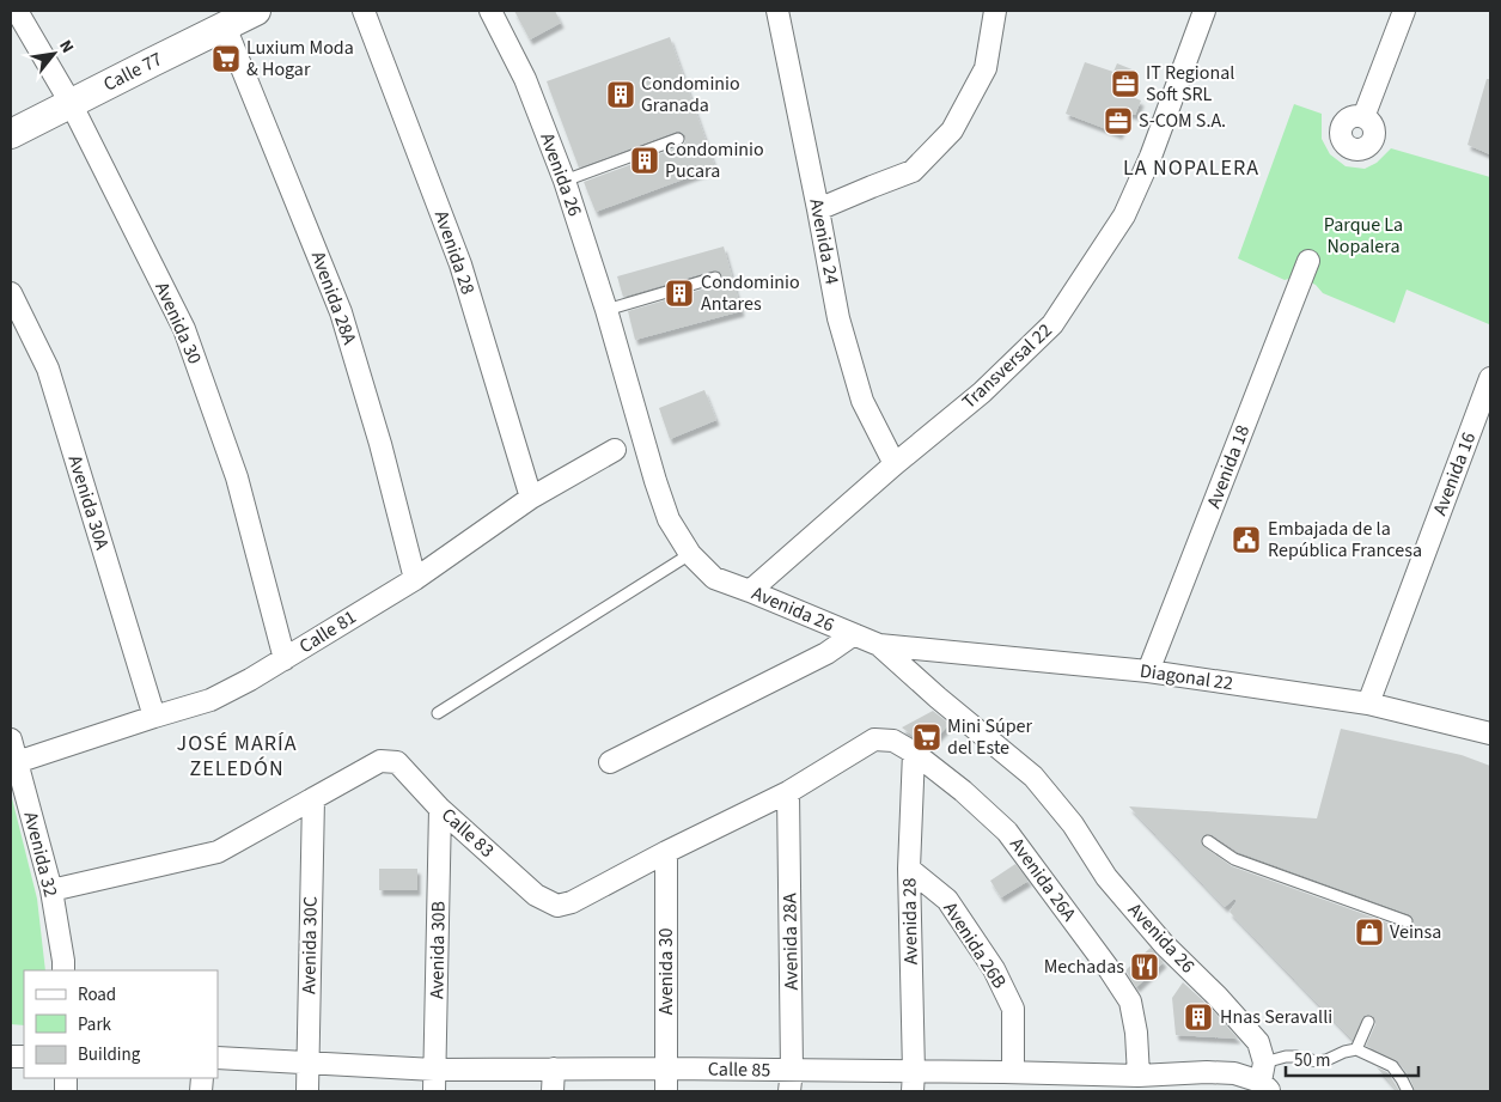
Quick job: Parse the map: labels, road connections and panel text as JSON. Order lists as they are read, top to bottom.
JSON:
{
  "streets": {
    "street": [
      "Calle 77",
      "Avenida 26",
      "Avenida 24",
      "Avenida 28",
      "Avenida 28A",
      "Avenida 30",
      "Transversal 22",
      "Avenida 18",
      "Avenida 16",
      "Avenida 30A",
      "Calle 81",
      "Diagonal 22",
      "Calle 83",
      "Avenida 32",
      "Avenida 26A",
      "Avenida 30C",
      "Avenida 26B",
      "Avenida 30B",
      "Calle 85"
    ]
  },
  "crossings": [
    ["Calle 77", "Avenida 28A"],
    ["Calle 77", "Avenida 30"],
    ["Avenida 26", "Transversal 22"],
    ["Avenida 26", "Diagonal 22"],
    ["Avenida 26", "Calle 85"],
    ["Avenida 24", "Transversal 22"],
    ["Avenida 28", "Calle 81"],
    ["Avenida 28", "Avenida 26A"],
    ["Avenida 28", "Avenida 26B"],
    ["Avenida 28", "Calle 85"],
    ["Avenida 28A", "Calle 81"],
    ["Avenida 28A", "Calle 83"],
    ["Avenida 28A", "Calle 85"],
    ["Avenida 30", "Calle 81"],
    ["Avenida 30", "Calle 83"],
    ["Avenida 30", "Calle 85"],
    ["Avenida 18", "Diagonal 22"],
    ["Avenida 16", "Diagonal 22"],
    ["Avenida 30A", "Calle 81"],
    ["Calle 81", "Avenida 32"],
    ["Calle 83", "Avenida 32"],
    ["Calle 83", "Avenida 26A"],
    ["Calle 83", "Avenida 30C"],
    ["Calle 83", "Avenida 30B"],
    ["Avenida 26A", "Calle 85"],
    ["Avenida 30C", "Calle 85"],
    ["Avenida 26B", "Calle 85"],
    ["Avenida 30B", "Calle 85"]
  ],
  "districts": ["LA NOPALERA", "JOSÉ MARÍA ZELEDÓN"],
  "parks": ["Parque La Nopalera"],
  "places": {
    "supermarket": ["Luxium Moda & Hogar", "Mini Súper del Este"],
    "office": ["IT Regional Soft SRL", "S-COM S.A."],
    "building": [
      "Condominio Granada",
      "Condominio Pucara",
      "Condominio Antares",
      "Hnas Seravalli"
    ],
    "public building": ["Embajada de la República Francesa"],
    "shop": ["Veinsa"],
    "restaurant": ["Mechadas"]
  },
  "legend": ["Road", "Park", "Building"],
  "scale_bar": "50 m",
  "north": "top right"
}
